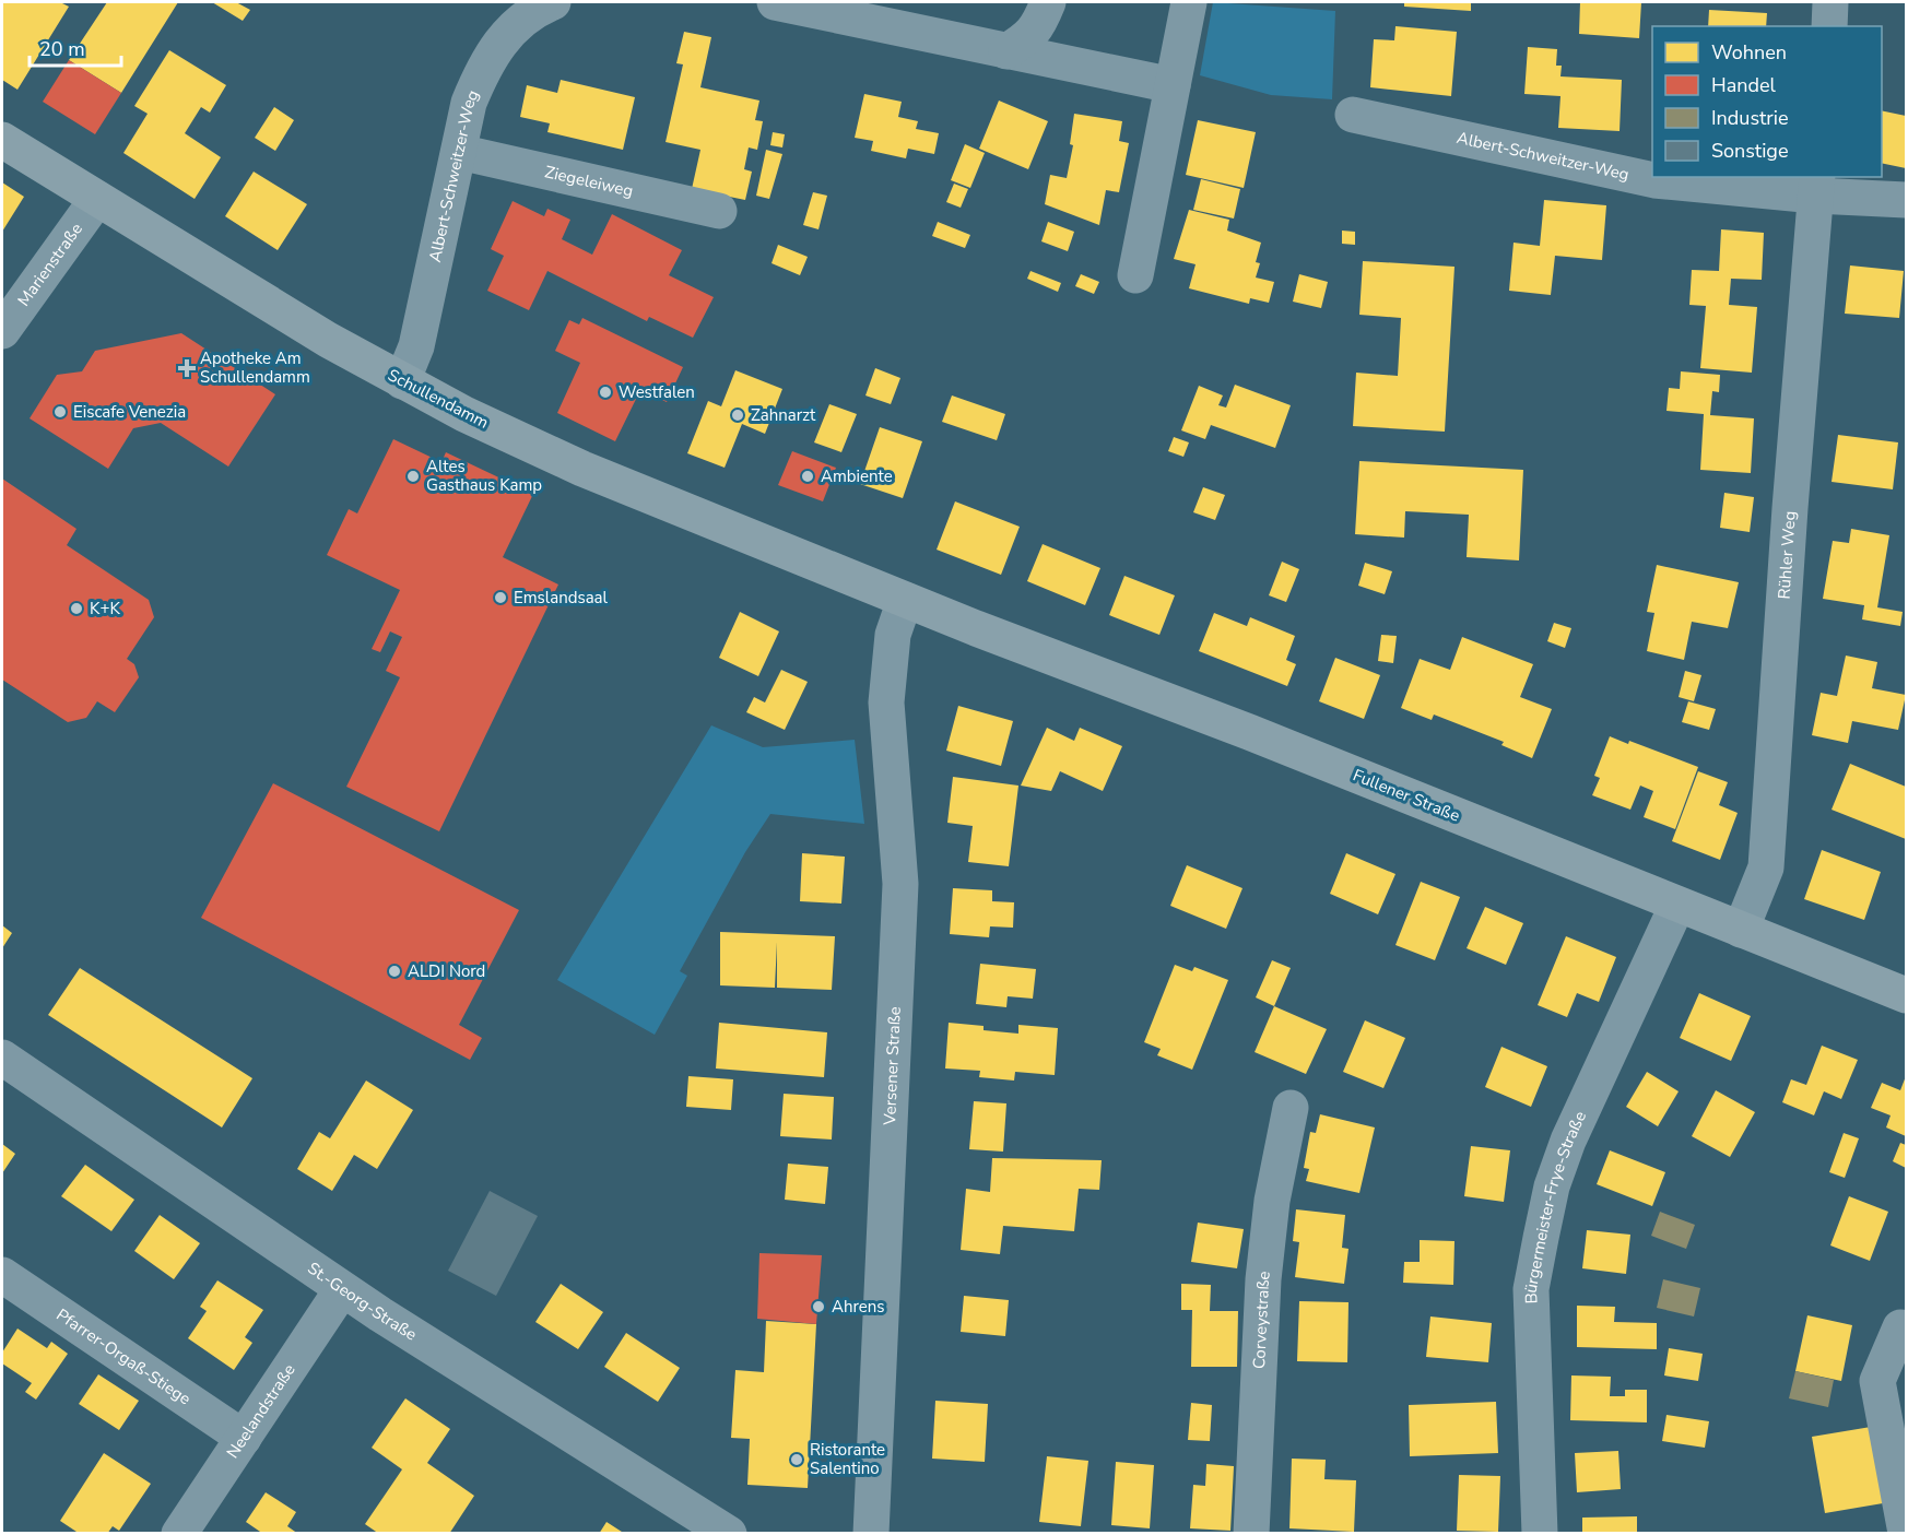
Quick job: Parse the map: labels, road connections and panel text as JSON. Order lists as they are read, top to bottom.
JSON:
{
  "streets": {
    "main road": ["Schullendamm", "Fullener Straße"],
    "street": [
      "Albert-Schweitzer-Weg",
      "Ziegeleiweg",
      "Marienstraße",
      "Rühler Weg",
      "Versener Straße",
      "Bürgermeister-Frye-Straße",
      "St.-Georg-Straße",
      "Corveystraße",
      "Pfarrer-Orgaß-Stiege",
      "Neelandstraße"
    ]
  },
  "crossings": [
    ["Albert-Schweitzer-Weg", "Ziegeleiweg"],
    ["Albert-Schweitzer-Weg", "Schullendamm"],
    ["Albert-Schweitzer-Weg", "Rühler Weg"],
    ["Marienstraße", "Schullendamm"],
    ["Schullendamm", "Fullener Straße"],
    ["Schullendamm", "Versener Straße"],
    ["Rühler Weg", "Fullener Straße"],
    ["Fullener Straße", "Versener Straße"],
    ["Fullener Straße", "Bürgermeister-Frye-Straße"],
    ["St.-Georg-Straße", "Neelandstraße"],
    ["Pfarrer-Orgaß-Stiege", "Neelandstraße"]
  ],
  "places": {
    "health": ["Apotheke Am Schullendamm"],
    "other": [
      "Westfalen",
      "Eiscafe Venezia",
      "Zahnarzt",
      "Altes Gasthaus Kamp",
      "Ambiente",
      "Emslandsaal",
      "K+K",
      "ALDI Nord",
      "Ahrens",
      "Ristorante Salentino"
    ]
  },
  "legend": [
    "Wohnen",
    "Handel",
    "Industrie",
    "Sonstige"
  ],
  "scale_bar": "20 m"
}
